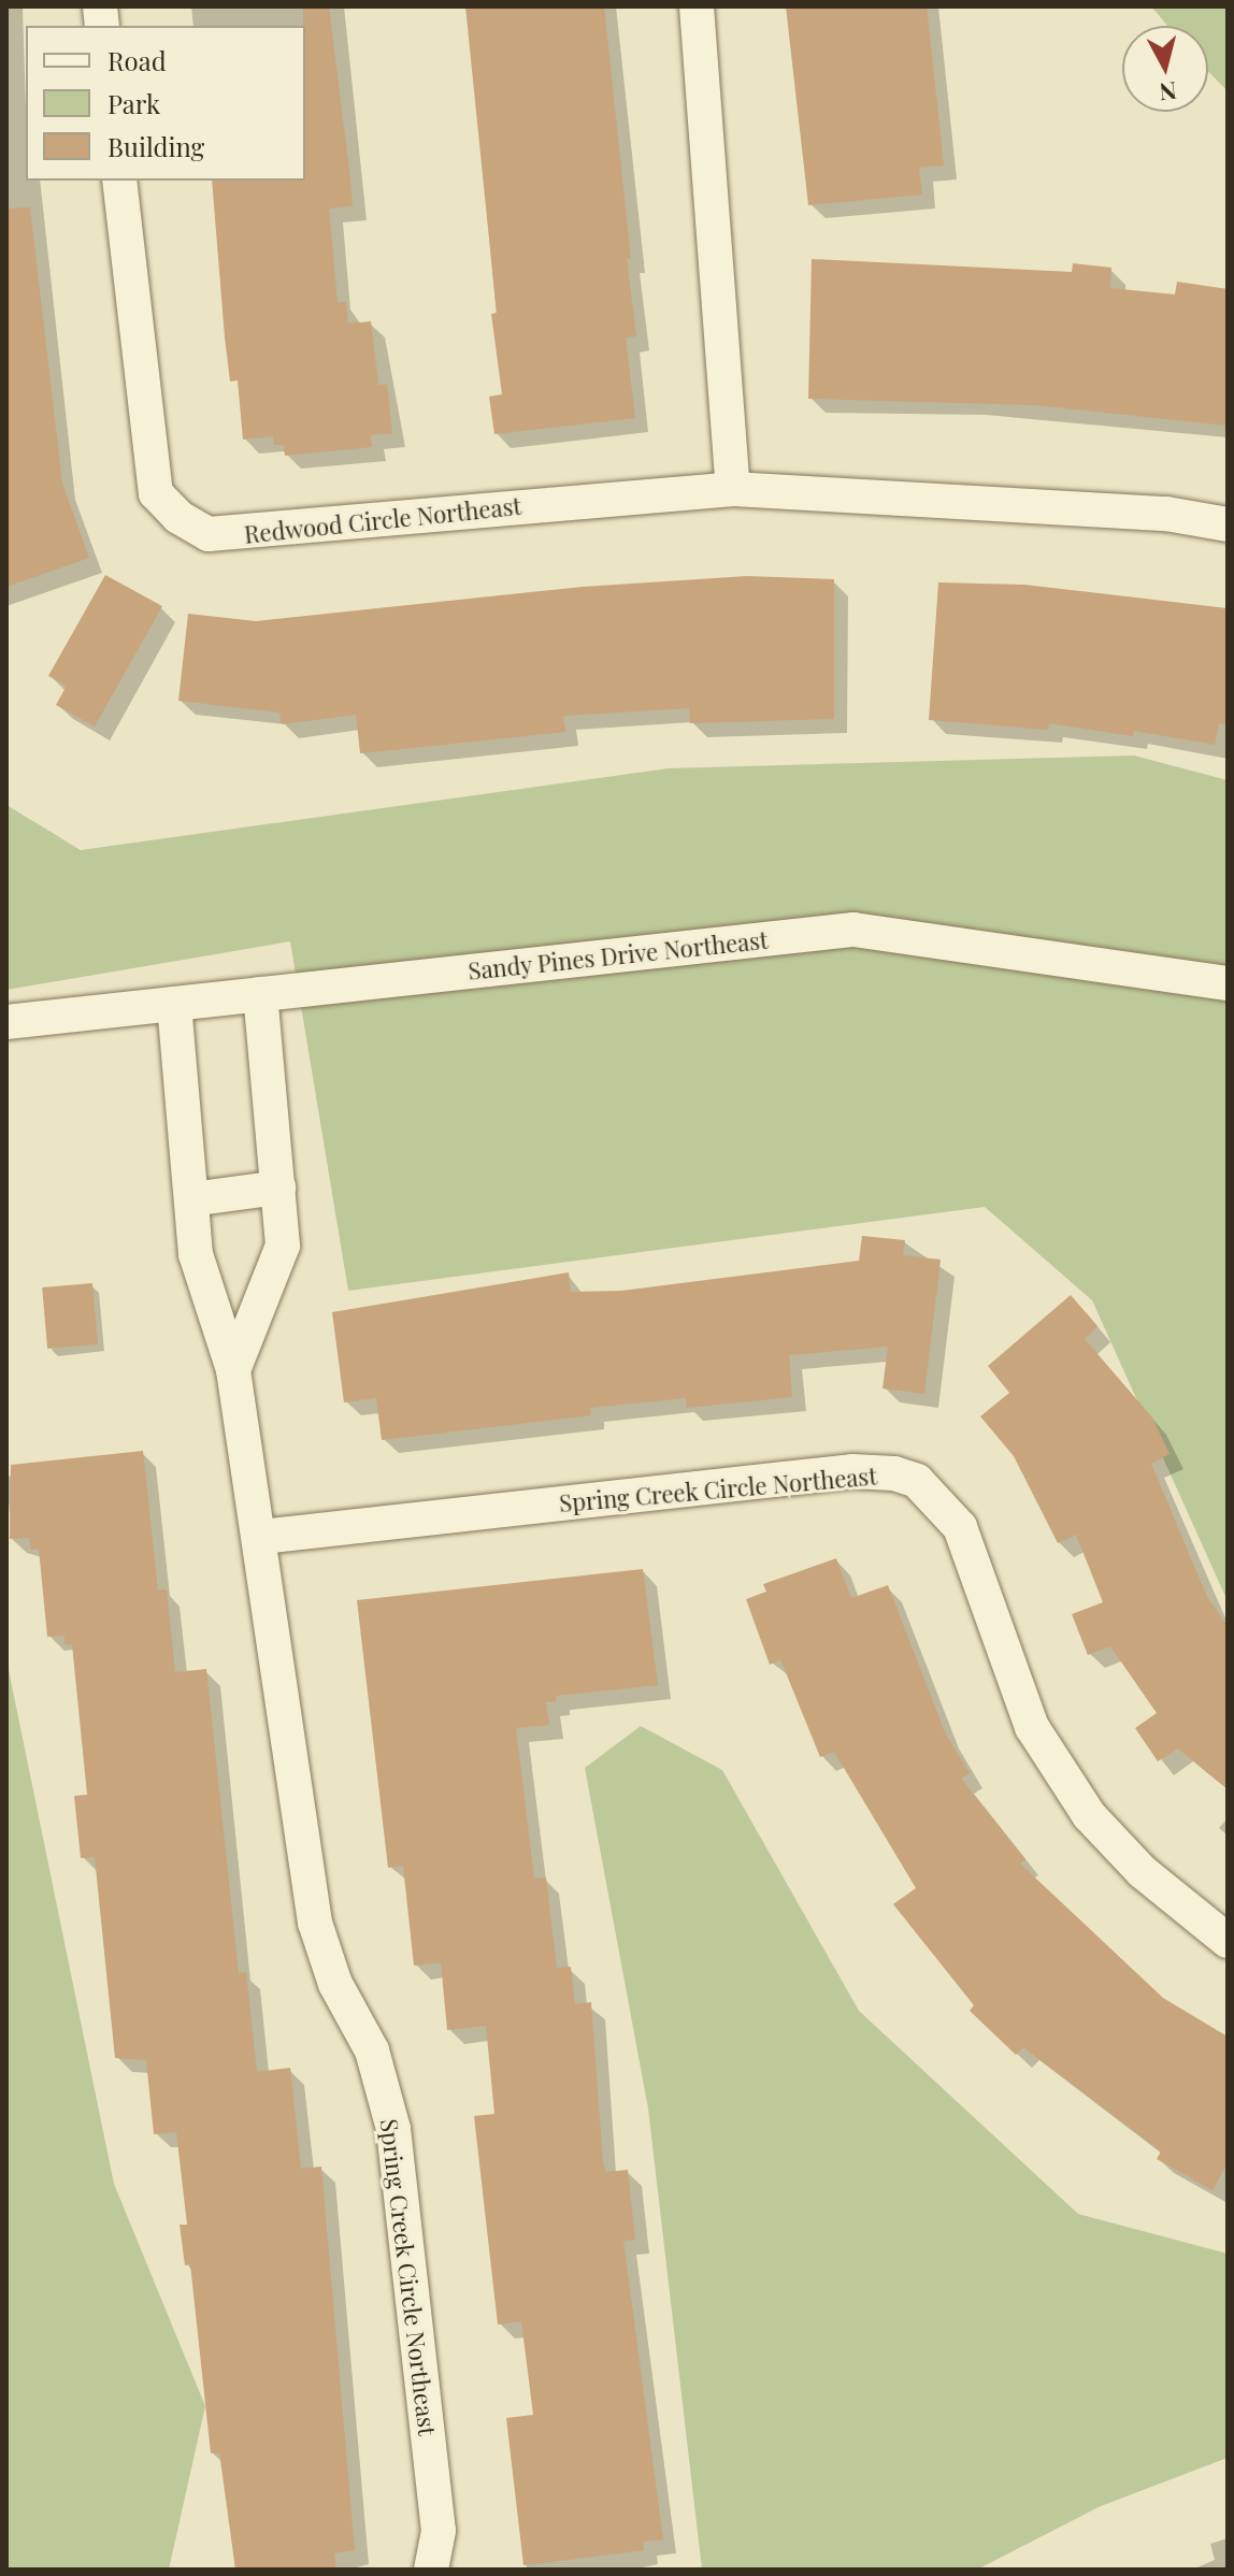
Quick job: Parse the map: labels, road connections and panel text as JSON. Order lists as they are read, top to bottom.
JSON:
{
  "streets": {
    "street": ["Redwood Circle Northeast", "Sandy Pines Drive Northeast", "Spring Creek Circle Northeast"]
  },
  "crossings": [
    ["Sandy Pines Drive Northeast", "Spring Creek Circle Northeast"]
  ],
  "legend": ["Road", "Park", "Building"],
  "north": "bottom"
}
